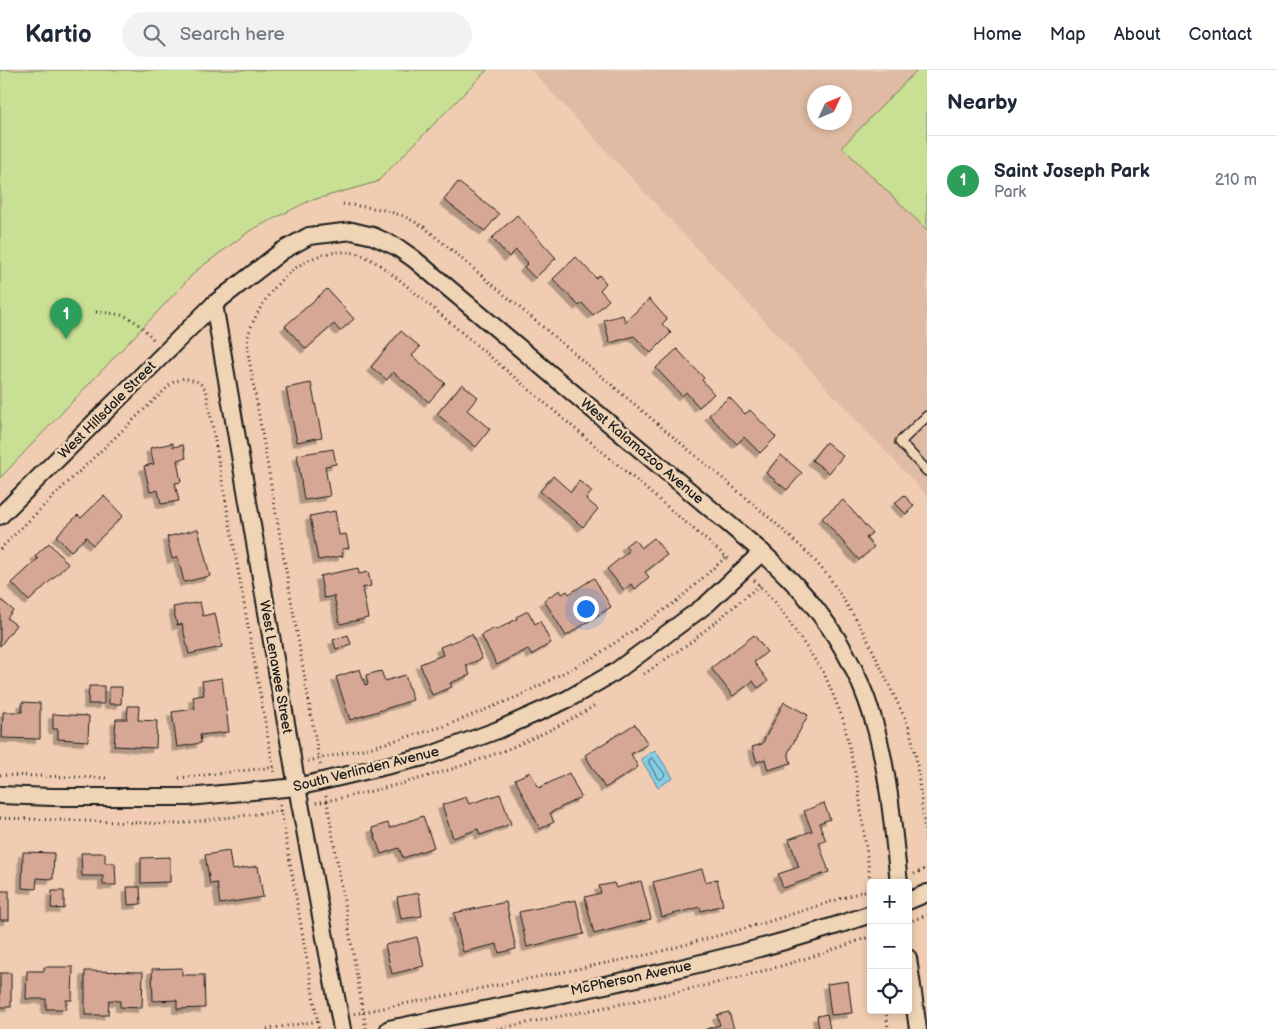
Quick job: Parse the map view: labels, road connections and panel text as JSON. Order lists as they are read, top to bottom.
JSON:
{
  "streets": {
    "street": [
      "West Hillsdale Street",
      "West Kalamazoo Avenue",
      "West Lenawee Street",
      "South Verlinden Avenue",
      "McPherson Avenue"
    ]
  },
  "crossings": [
    ["West Hillsdale Street", "West Kalamazoo Avenue"],
    ["West Hillsdale Street", "West Lenawee Street"],
    ["West Kalamazoo Avenue", "West Lenawee Street"],
    ["West Kalamazoo Avenue", "South Verlinden Avenue"],
    ["West Lenawee Street", "South Verlinden Avenue"]
  ],
  "north": "top right",
  "page": {
    "header": "Kartio",
    "search": "Search here",
    "nav": [
      "Home",
      "Map",
      "About",
      "Contact"
    ],
    "heading": "Nearby",
    "list": [
      {
        "mark": "1",
        "name": "Saint Joseph Park",
        "note": "Park",
        "value": "210 m"
      }
    ],
    "pins": "1",
    "map_buttons": ["+", "−"]
  }
}
